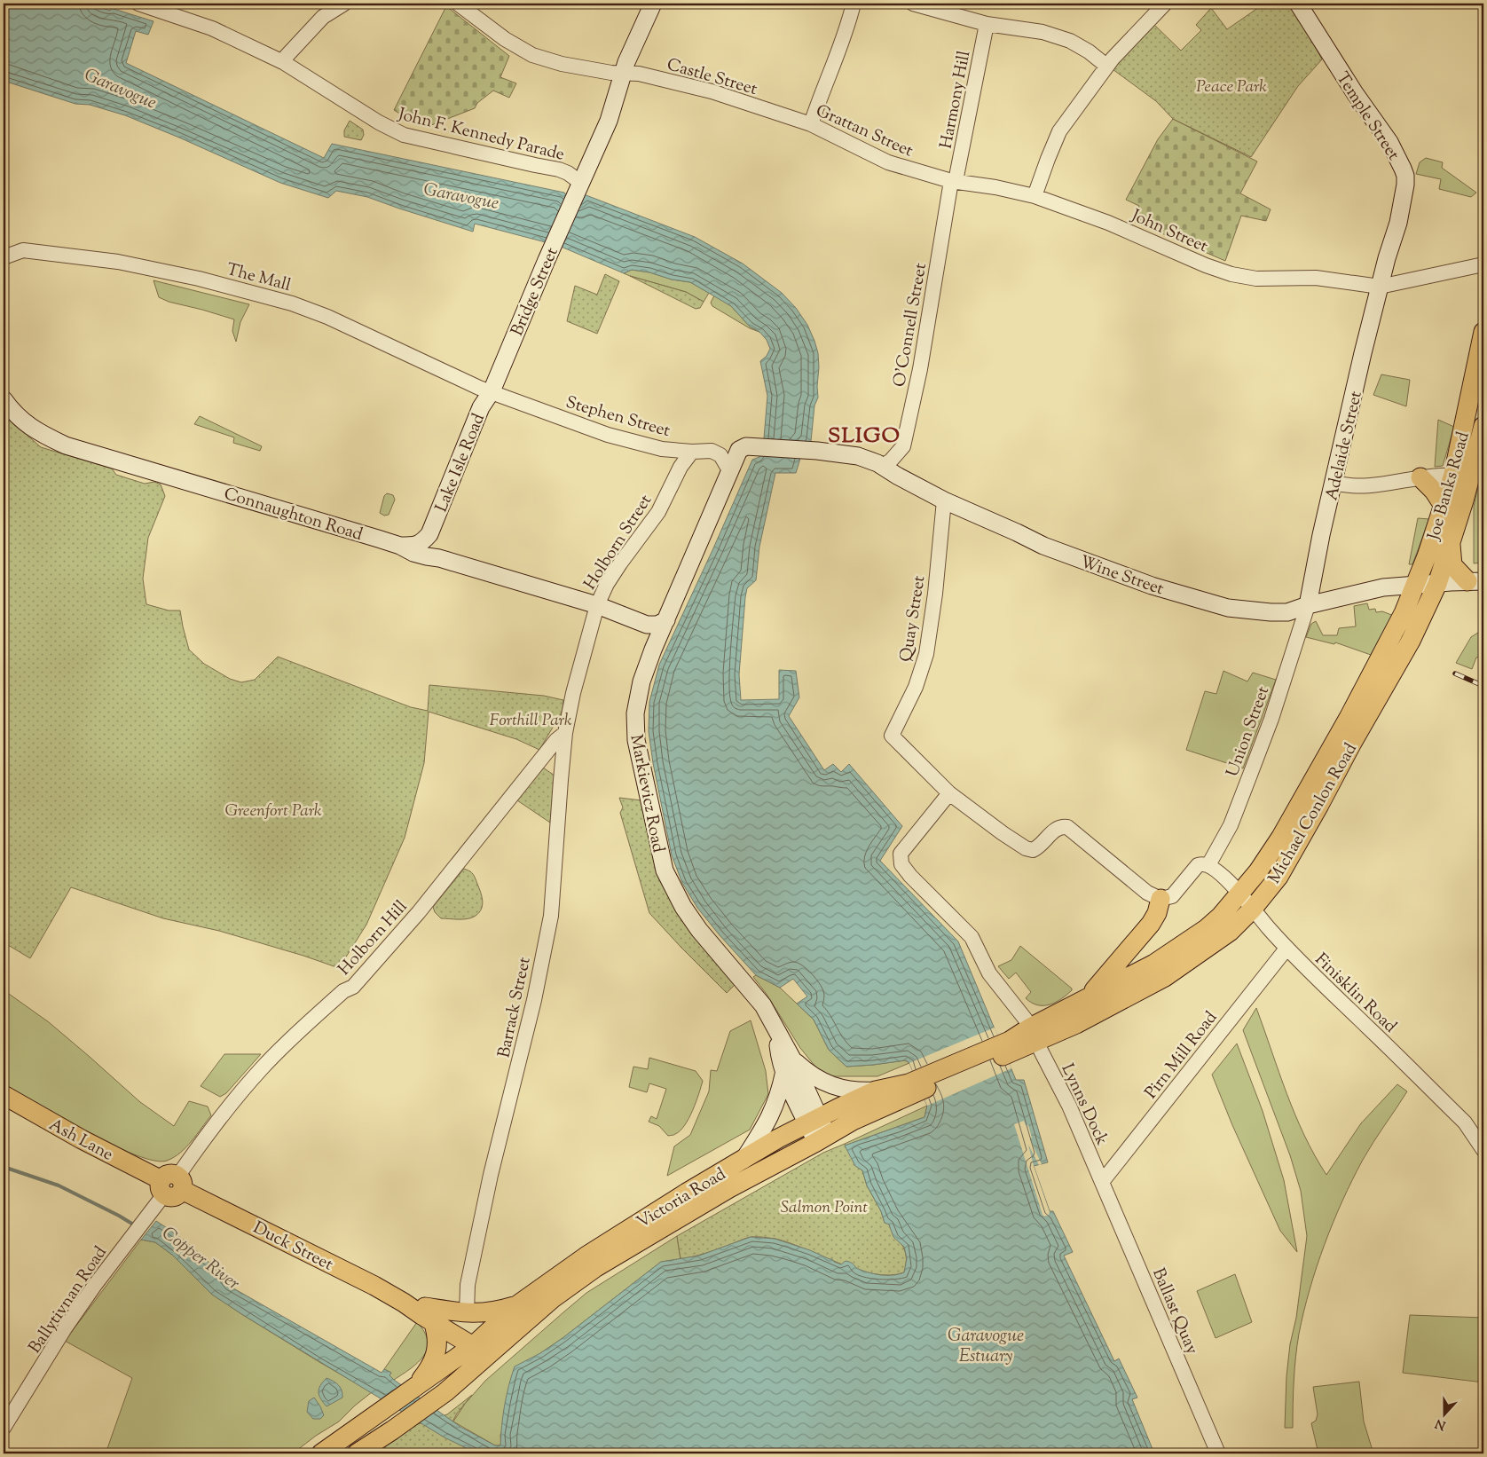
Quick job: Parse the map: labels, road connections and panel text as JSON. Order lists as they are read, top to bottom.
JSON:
{
  "streets": {
    "highway": [
      "Joe Banks Road",
      "Michael Conlon Road",
      "Ash Lane",
      "Victoria Road",
      "Duck Street"
    ],
    "main road": [
      "Temple Street",
      "Bridge Street",
      "Adelaide Street",
      "Lake Isle Road",
      "Connaughton Road",
      "Wine Street",
      "Markievicz Road"
    ],
    "street": [
      "Castle Street",
      "Harmony Hill",
      "Grattan Street",
      "John F. Kennedy Parade",
      "John Street",
      "The Mall",
      "O'Connell Street",
      "Stephen Street",
      "Holborn Street",
      "Quay Street",
      "Union Street",
      "Holborn Hill",
      "Finisklin Road",
      "Barrack Street",
      "Pirn Mill Road",
      "Lynns Dock",
      "Ballytivnan Road",
      "Ballast Quay"
    ]
  },
  "crossings": [
    ["Castle Street", "Grattan Street"],
    ["Castle Street", "Bridge Street"],
    ["Harmony Hill", "Grattan Street"],
    ["Harmony Hill", "John Street"],
    ["Harmony Hill", "O'Connell Street"],
    ["Temple Street", "John Street"],
    ["Temple Street", "Adelaide Street"],
    ["Grattan Street", "John Street"],
    ["Grattan Street", "O'Connell Street"],
    ["John F. Kennedy Parade", "Bridge Street"],
    ["John Street", "O'Connell Street"],
    ["John Street", "Adelaide Street"],
    ["The Mall", "Bridge Street"],
    ["The Mall", "Stephen Street"],
    ["The Mall", "Lake Isle Road"],
    ["Bridge Street", "Stephen Street"],
    ["Bridge Street", "Lake Isle Road"],
    ["O'Connell Street", "Wine Street"],
    ["Stephen Street", "Lake Isle Road"],
    ["Stephen Street", "Holborn Street"],
    ["Stephen Street", "Wine Street"],
    ["Stephen Street", "Markievicz Road"],
    ["Adelaide Street", "Wine Street"],
    ["Adelaide Street", "Union Street"],
    ["Joe Banks Road", "Wine Street"],
    ["Joe Banks Road", "Michael Conlon Road"],
    ["Connaughton Road", "Holborn Street"],
    ["Holborn Street", "Holborn Hill"],
    ["Holborn Street", "Barrack Street"],
    ["Wine Street", "Quay Street"],
    ["Wine Street", "Union Street"],
    ["Wine Street", "Markievicz Road"],
    ["Wine Street", "Michael Conlon Road"],
    ["Quay Street", "Lynns Dock"],
    ["Union Street", "Finisklin Road"],
    ["Markievicz Road", "Victoria Road"],
    ["Michael Conlon Road", "Finisklin Road"],
    ["Michael Conlon Road", "Lynns Dock"],
    ["Michael Conlon Road", "Victoria Road"],
    ["Holborn Hill", "Barrack Street"],
    ["Holborn Hill", "Ash Lane"],
    ["Holborn Hill", "Duck Street"],
    ["Holborn Hill", "Ballytivnan Road"],
    ["Finisklin Road", "Pirn Mill Road"],
    ["Barrack Street", "Duck Street"],
    ["Pirn Mill Road", "Lynns Dock"],
    ["Pirn Mill Road", "Ballast Quay"],
    ["Lynns Dock", "Ballast Quay"],
    ["Ash Lane", "Duck Street"],
    ["Ash Lane", "Ballytivnan Road"],
    ["Victoria Road", "Duck Street"],
    ["Duck Street", "Ballytivnan Road"]
  ],
  "districts": ["SLIGO"],
  "water": ["Garavogue", "Copper River", "Garavogue Estuary"],
  "parks": [
    "Peace Park",
    "Forthill Park",
    "Greenfort Park",
    "Salmon Point"
  ],
  "north": "bottom"
}
